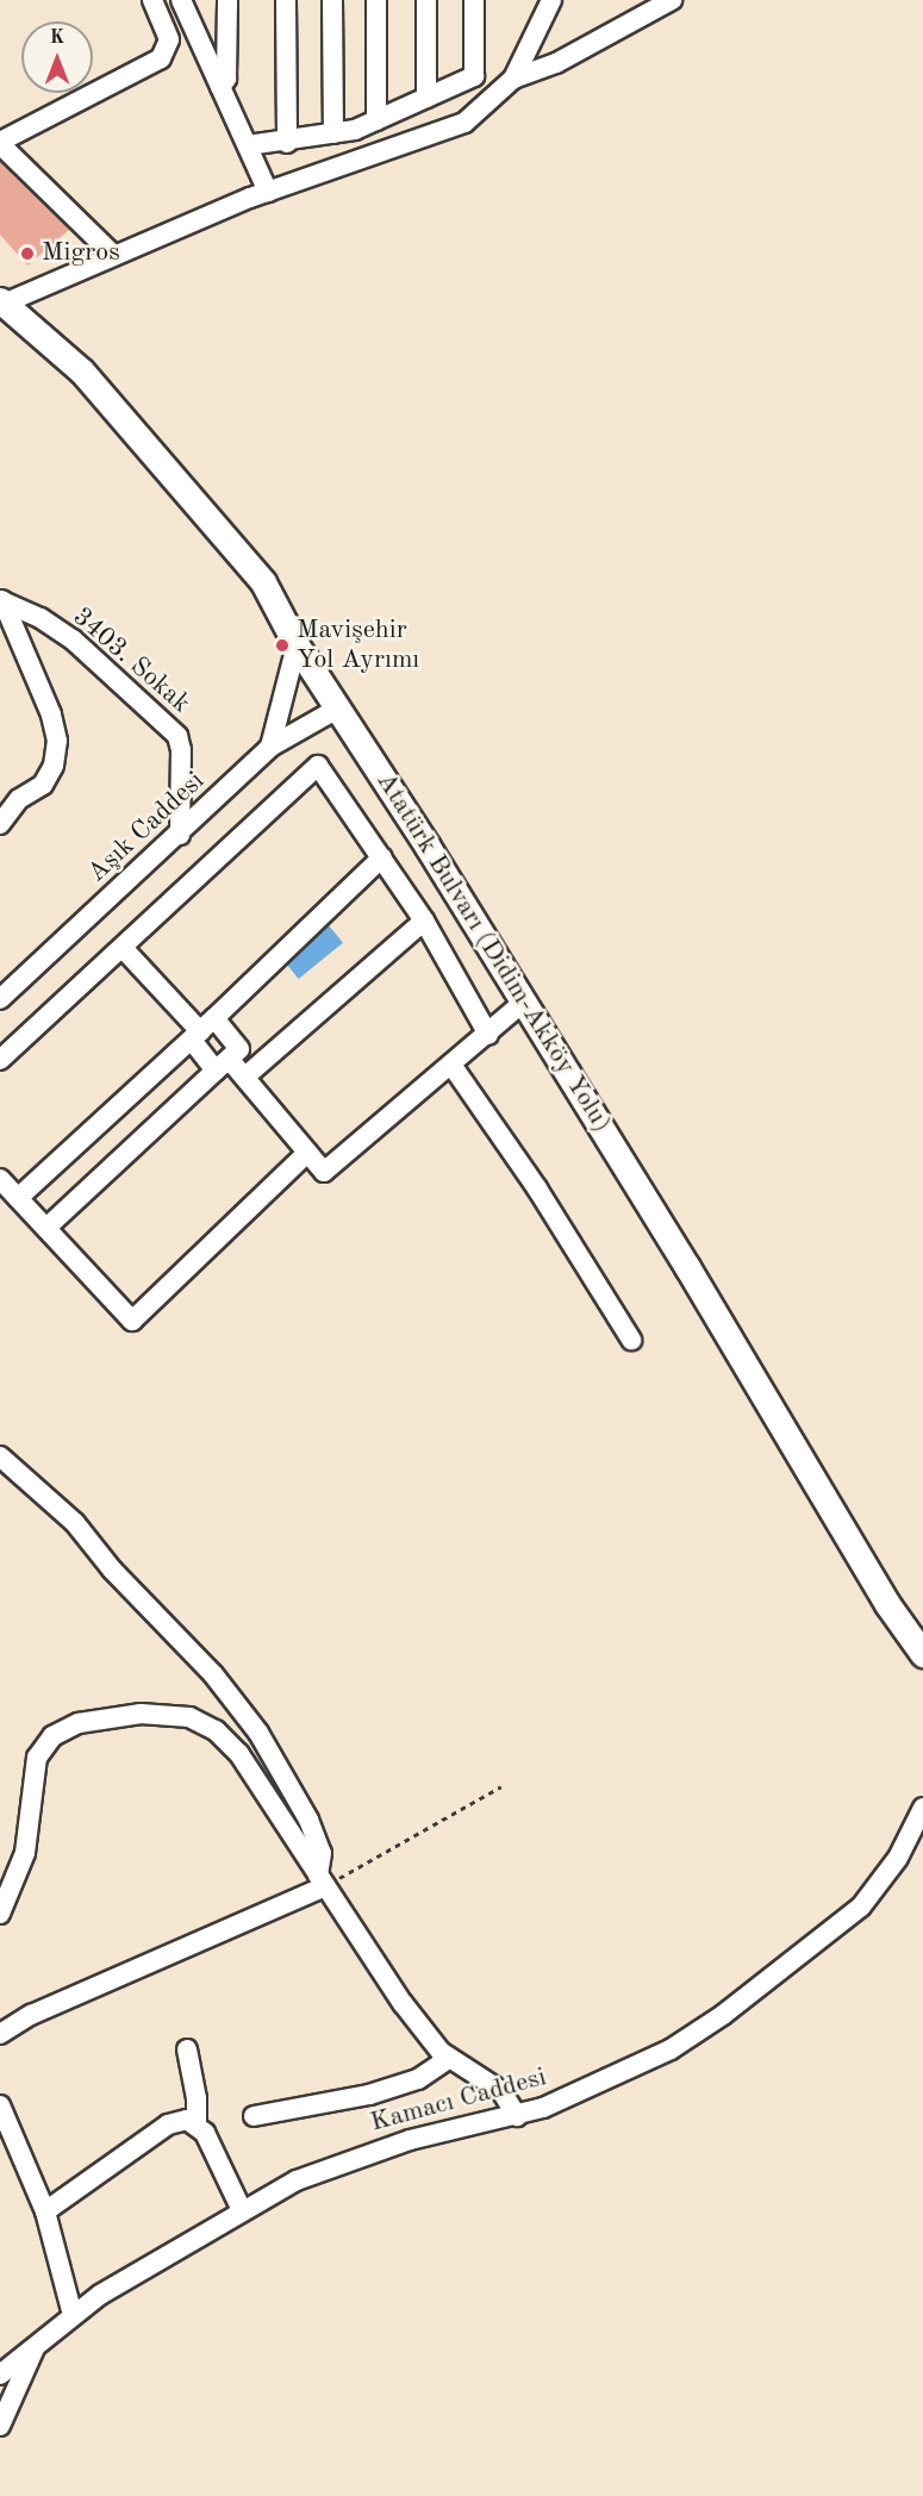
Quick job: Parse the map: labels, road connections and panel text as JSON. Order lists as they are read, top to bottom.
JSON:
{
  "streets": {
    "main road": ["Atatürk Bulvarı (Didim-Akköy Yolu)"],
    "street": ["3403. Sokak", "Aşık Caddesi", "Kamacı Caddesi"]
  },
  "crossings": [
    ["3403. Sokak", "Aşık Caddesi"],
    ["Aşık Caddesi", "Atatürk Bulvarı (Didim-Akköy Yolu)"]
  ],
  "places": ["Migros", "Mavişehir Yol Ayrımı"],
  "north": "top"
}
